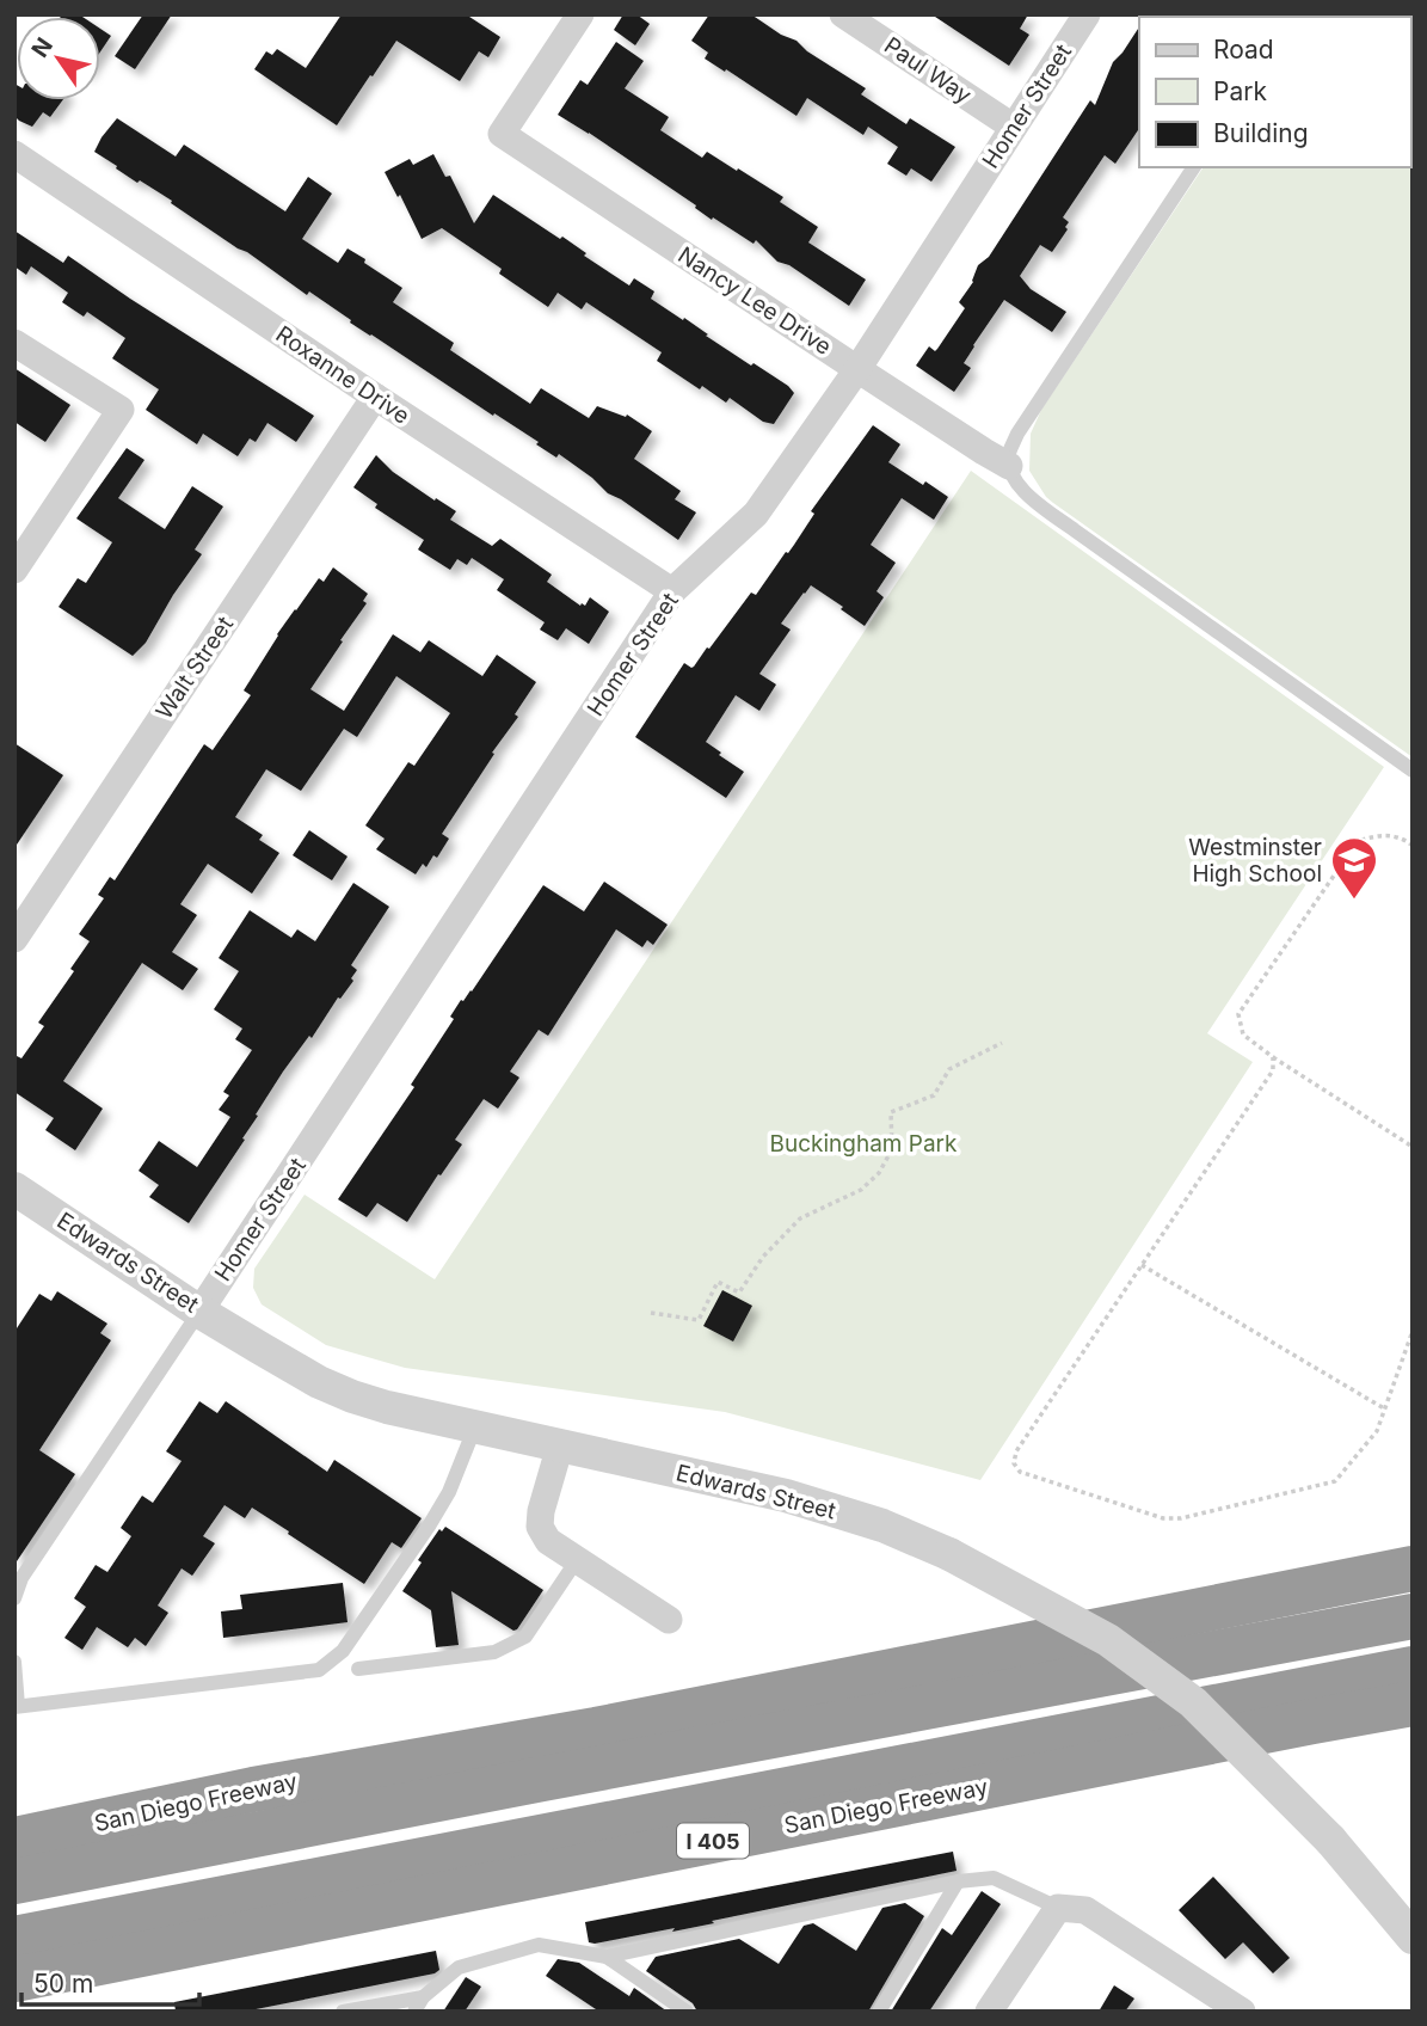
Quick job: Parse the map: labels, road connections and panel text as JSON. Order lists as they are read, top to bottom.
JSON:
{
  "streets": {
    "highway": ["San Diego Freeway", "I 405"],
    "street": [
      "Paul Way",
      "Homer Street",
      "Nancy Lee Drive",
      "Roxanne Drive",
      "Walt Street",
      "Edwards Street"
    ]
  },
  "crossings": [
    ["Paul Way", "Homer Street"],
    ["Homer Street", "Nancy Lee Drive"],
    ["Homer Street", "Roxanne Drive"],
    ["Homer Street", "Edwards Street"],
    ["Roxanne Drive", "Walt Street"]
  ],
  "parks": ["Buckingham Park"],
  "places": {
    "school or university": ["Westminster High School"]
  },
  "legend": ["Road", "Park", "Building"],
  "scale_bar": "50 m",
  "north": "top left"
}
